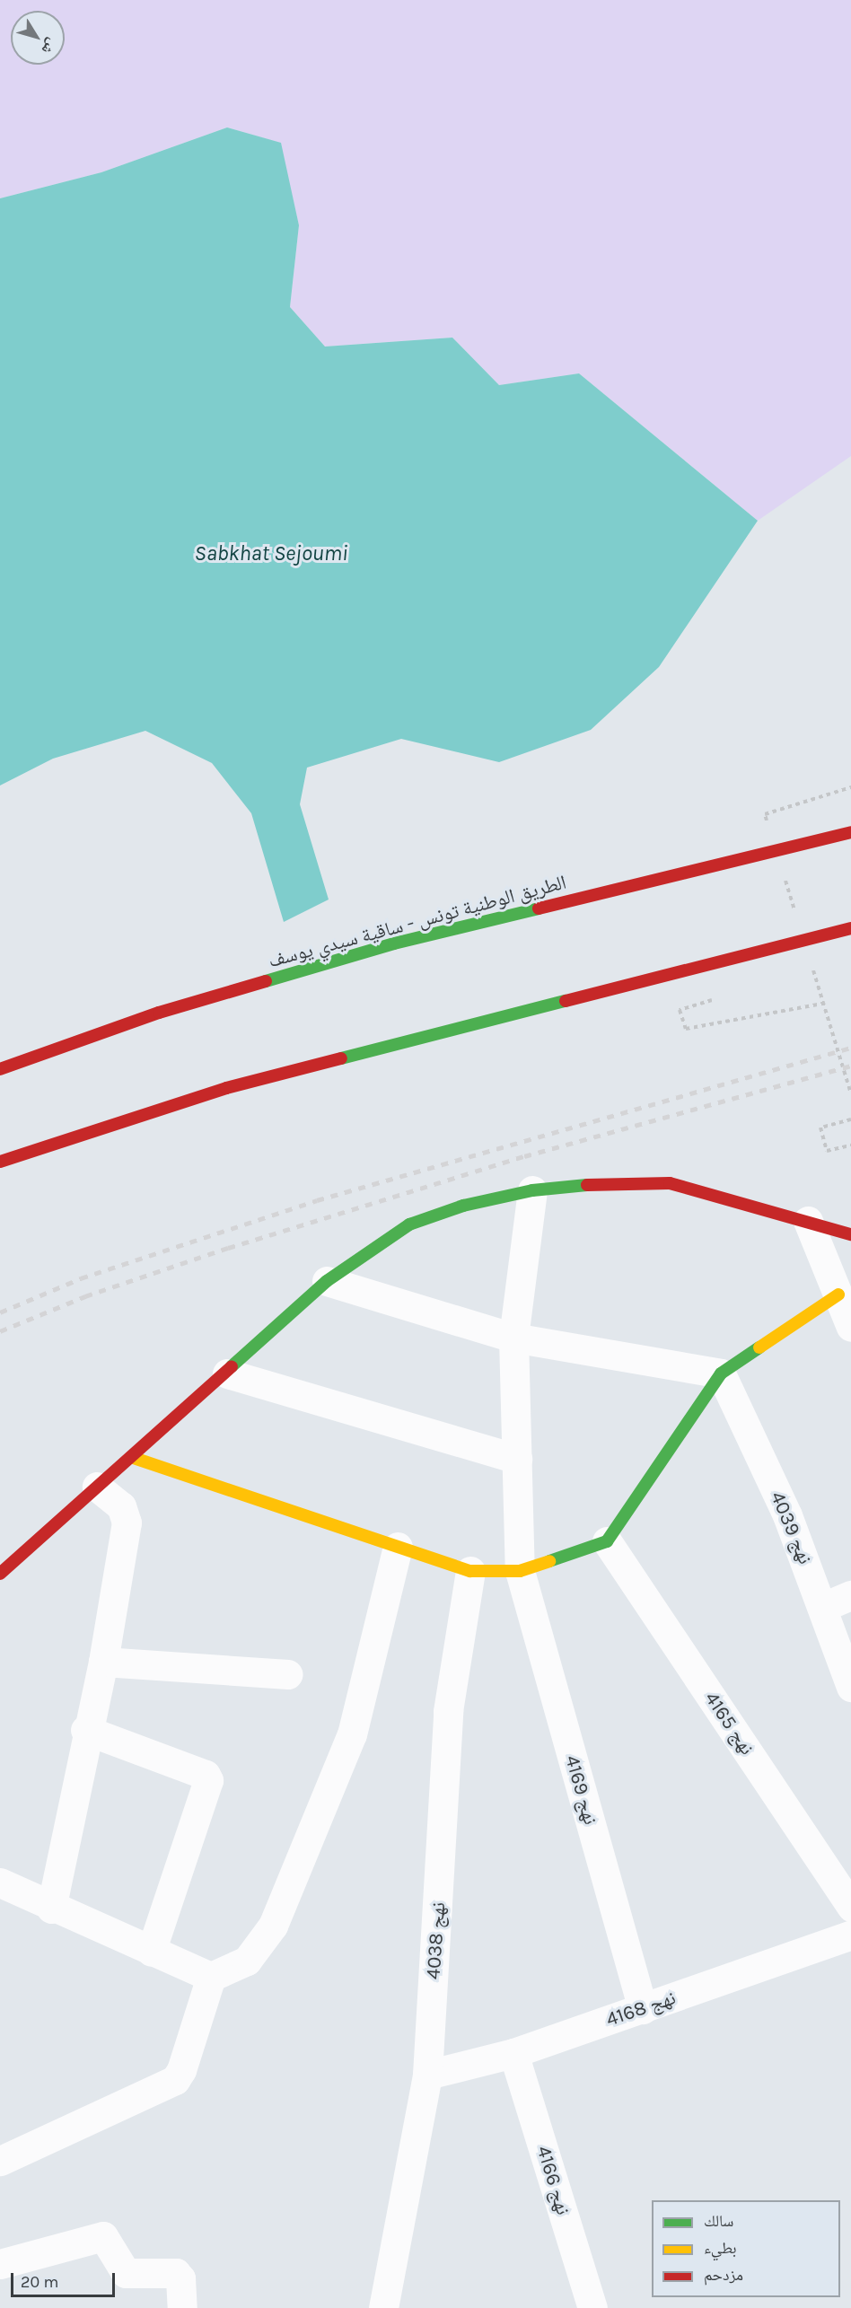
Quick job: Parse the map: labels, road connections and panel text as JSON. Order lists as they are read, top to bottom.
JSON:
{
  "streets": {
    "main road": ["الطريق الوطنية تونس - ساقية سيدي يوسف"],
    "street": [
      "نهج 4039",
      "نهج 4165",
      "نهج 4169",
      "نهج 4038",
      "نهج 4168",
      "نهج 4166"
    ]
  },
  "crossings": [
    ["نهج 4169", "نهج 4168"],
    ["نهج 4038", "نهج 4168"],
    ["نهج 4168", "نهج 4166"]
  ],
  "water": ["Sabkhat Sejoumi"],
  "legend": ["سالك", "بطيء", "مزدحم"],
  "scale_bar": "20 m",
  "north": "bottom right"
}
